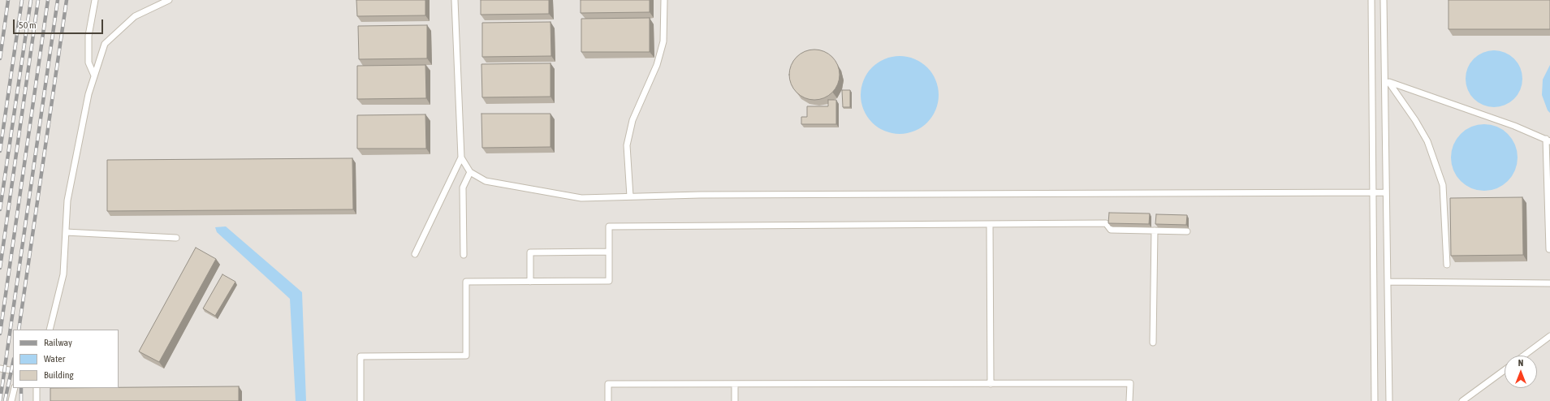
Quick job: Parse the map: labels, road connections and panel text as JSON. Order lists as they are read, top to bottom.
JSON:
{
  "legend": ["Railway", "Water", "Building"],
  "scale_bar": "50 m",
  "north": "top"
}
